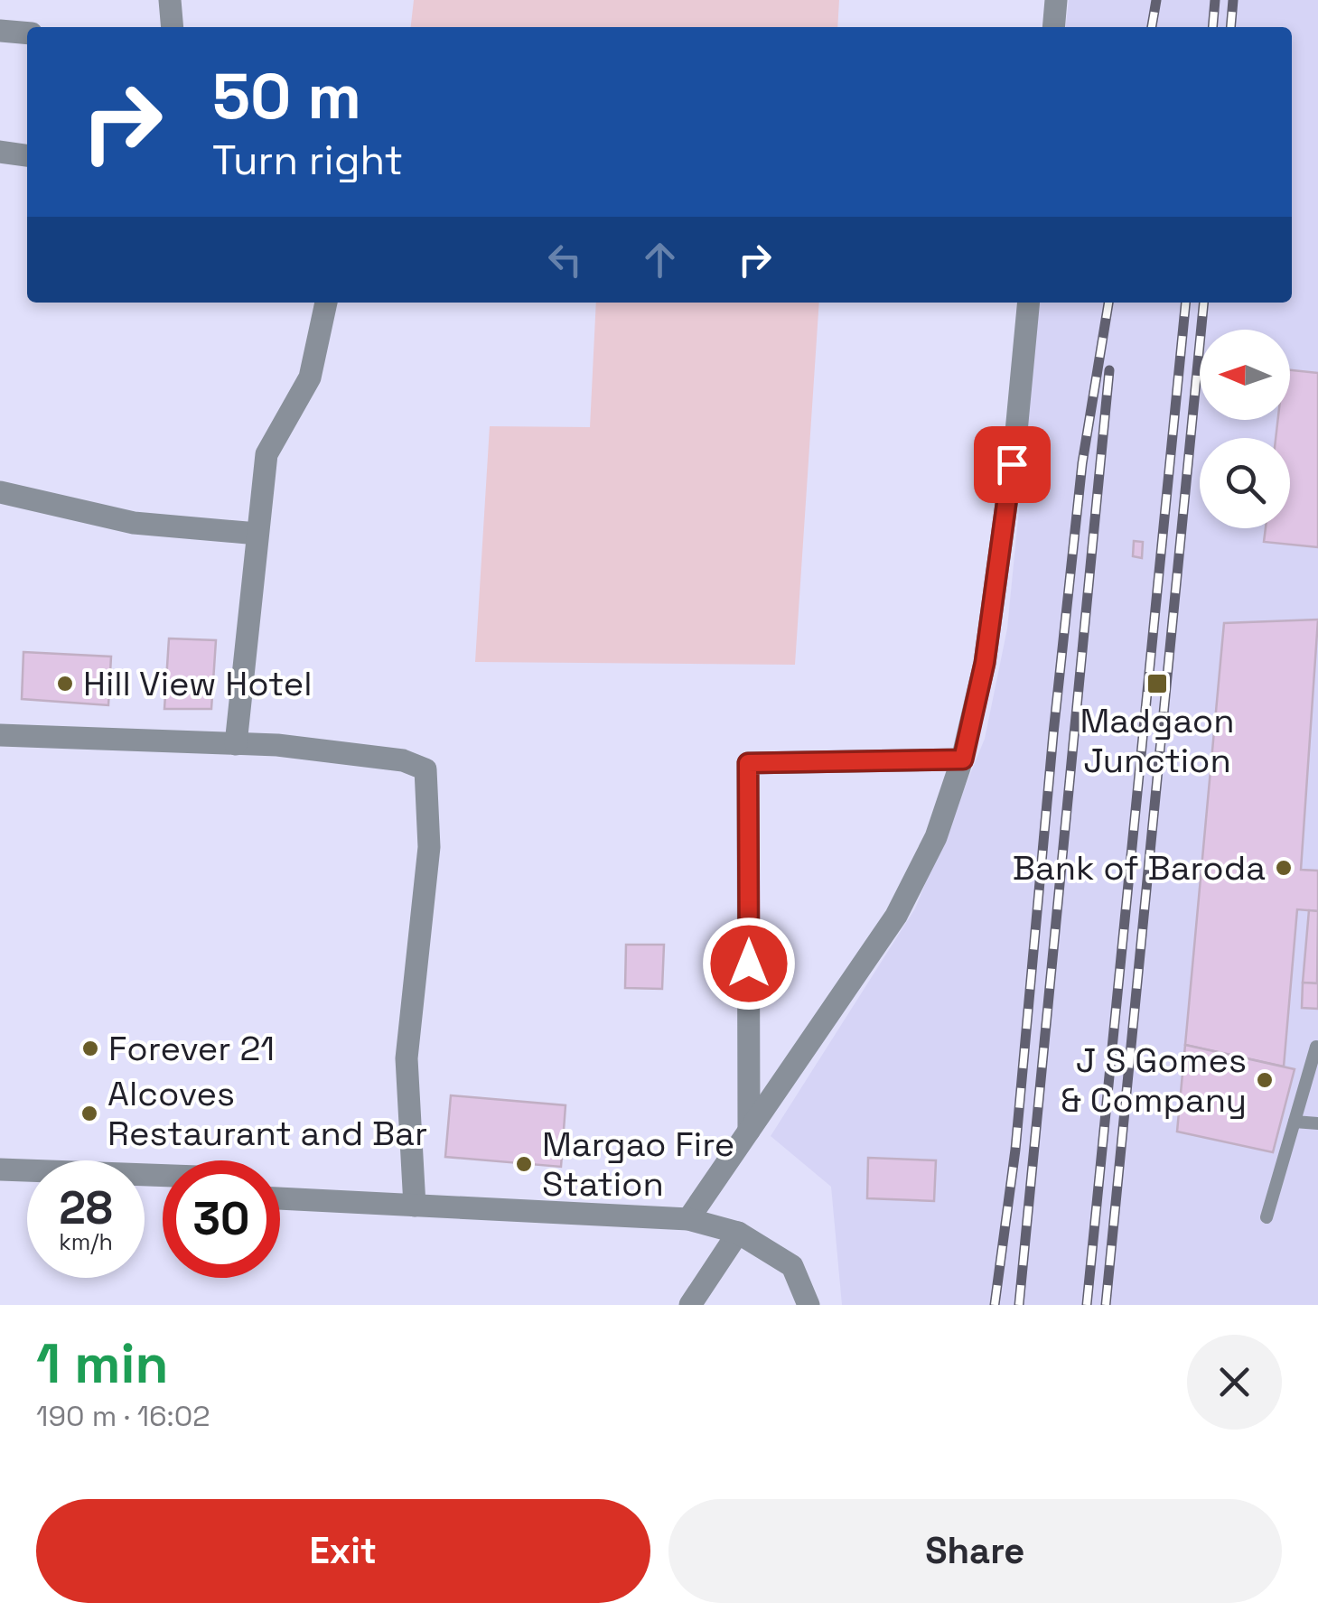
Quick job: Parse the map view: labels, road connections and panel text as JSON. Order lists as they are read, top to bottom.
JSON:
{
  "places": {
    "other": [
      "Hill View Hotel",
      "Bank of Baroda",
      "Forever 21",
      "J S Gomes & Company",
      "Alcoves Restaurant and Bar",
      "Margao Fire Station"
    ],
    "transit": ["Madgaon Junction"]
  },
  "north": "left",
  "page": {
    "turn": ["50 m", "Turn right"],
    "speed": "28 km/h",
    "limit": "30",
    "heading": ["1 min", "190 m · 16:02"],
    "buttons": ["Exit", "Share"]
  }
}
